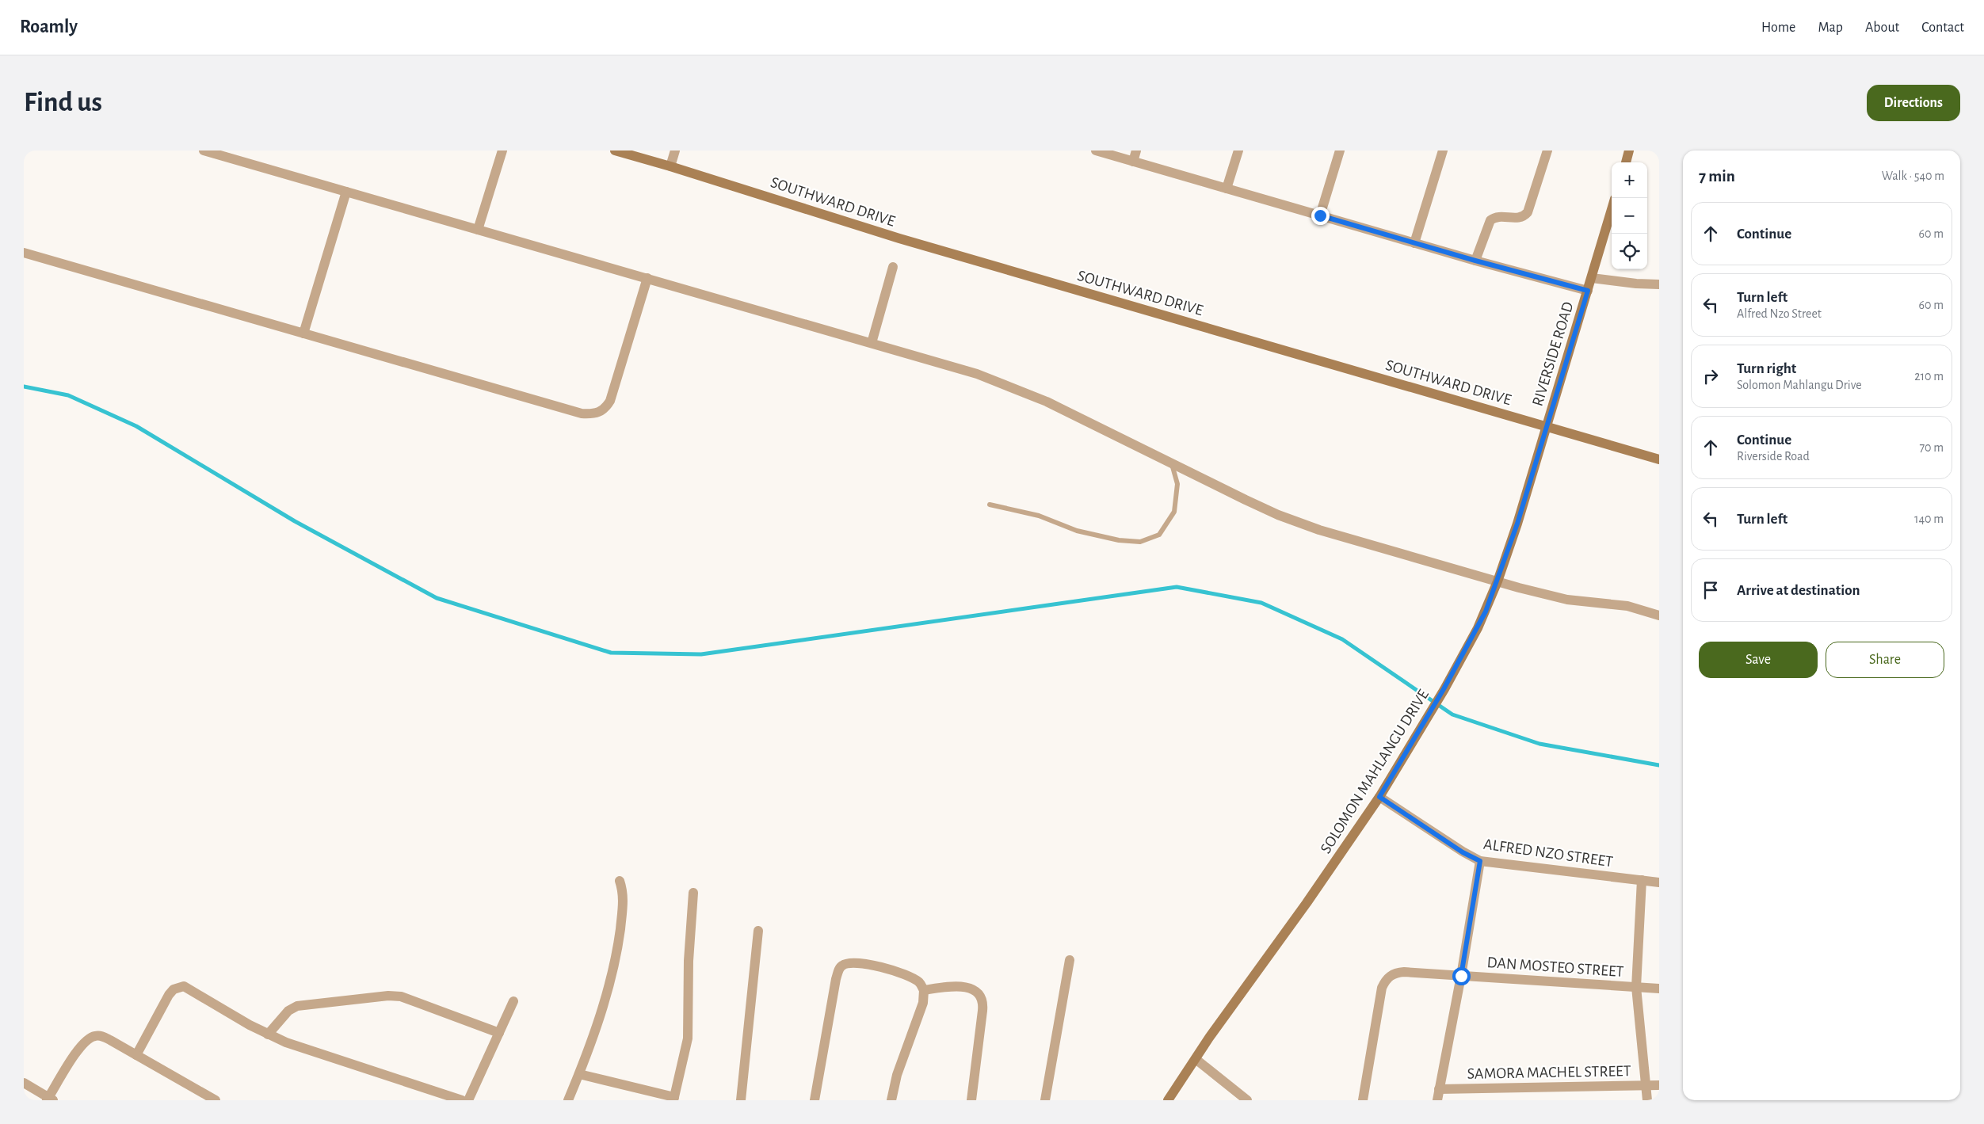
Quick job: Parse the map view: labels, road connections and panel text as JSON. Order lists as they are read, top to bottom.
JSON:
{
  "streets": {
    "main road": ["SOUTHWARD DRIVE", "RIVERSIDE ROAD", "SOLOMON MAHLANGU DRIVE"],
    "street": ["ALFRED NZO STREET", "DAN MOSTEO STREET", "SAMORA MACHEL STREET"]
  },
  "crossings": [
    ["SOUTHWARD DRIVE", "RIVERSIDE ROAD"],
    ["SOUTHWARD DRIVE", "SOLOMON MAHLANGU DRIVE"],
    ["RIVERSIDE ROAD", "SOLOMON MAHLANGU DRIVE"],
    ["SOLOMON MAHLANGU DRIVE", "ALFRED NZO STREET"]
  ],
  "page": {
    "header": "Roamly",
    "nav": [
      "Home",
      "Map",
      "About",
      "Contact"
    ],
    "buttons": [
      "Directions",
      ["Save", "Share"]
    ],
    "title": "Find us",
    "heading": ["7 min", "Walk · 540 m"],
    "map_buttons": ["+", "−"],
    "list": [
      ["Continue", "60 m"],
      ["Turn left", "Alfred Nzo Street", "60 m"],
      ["Turn right", "Solomon Mahlangu Drive", "210 m"],
      ["Continue", "Riverside Road", "70 m"],
      ["Turn left", "140 m"],
      "Arrive at destination"
    ]
  }
}
